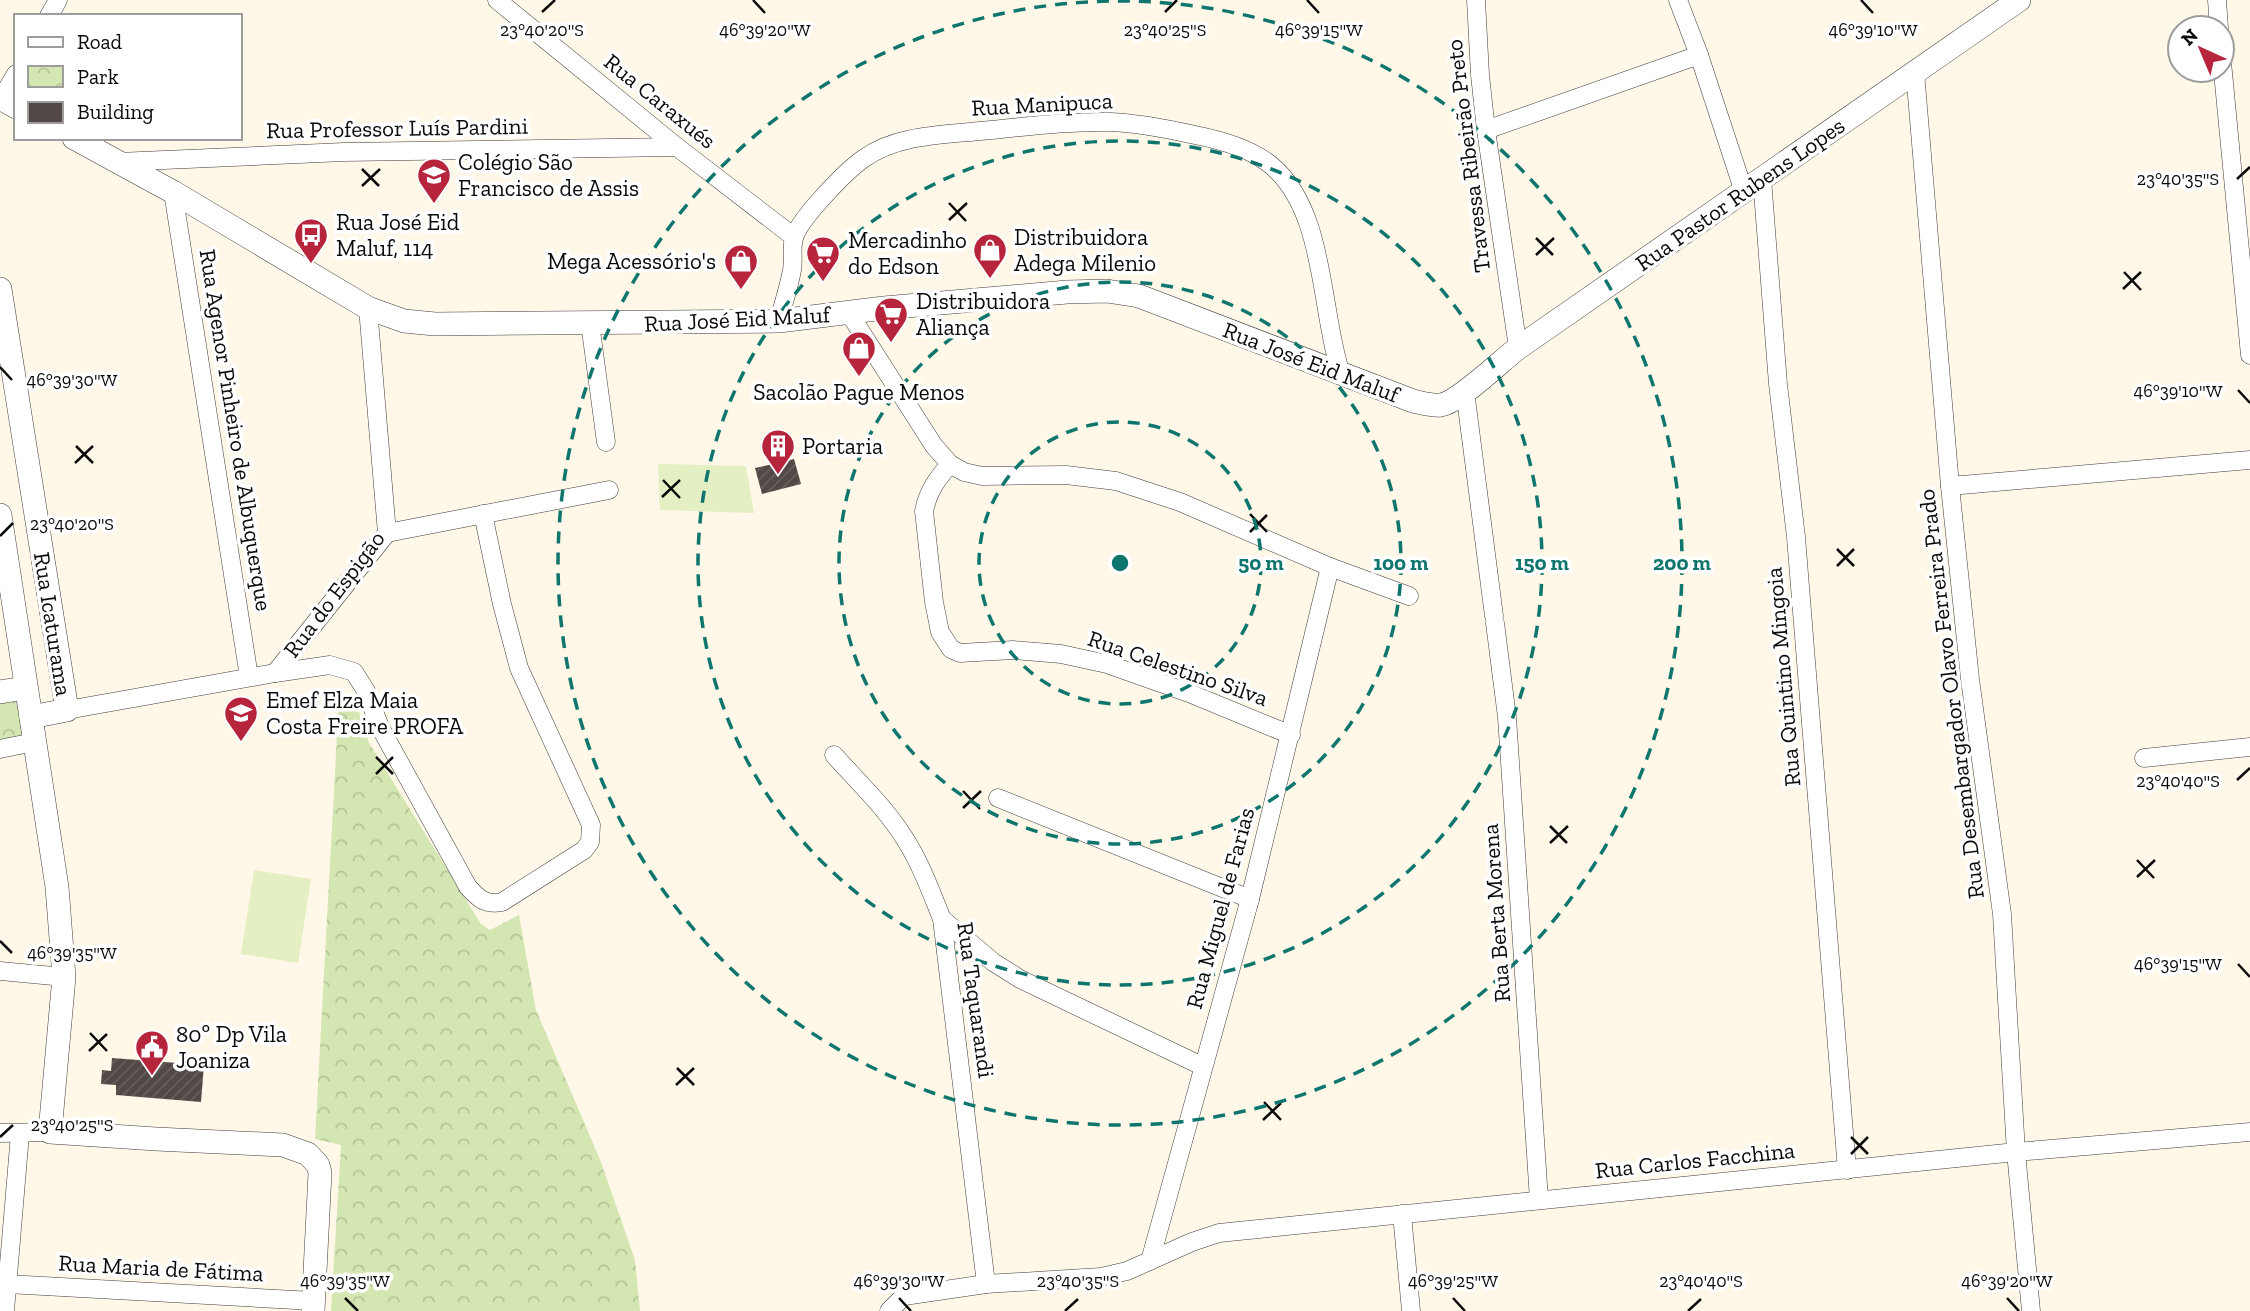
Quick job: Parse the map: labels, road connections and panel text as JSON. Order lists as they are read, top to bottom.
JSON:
{
  "streets": {
    "street": [
      "Rua Caraxués",
      "Rua Manipuca",
      "Rua Professor Luís Pardini",
      "Travessa Ribeirão Preto",
      "Rua Pastor Rubens Lopes",
      "Rua José Eid Maluf",
      "Rua Agenor Pinheiro de Albuquerque",
      "Rua do Espigão",
      "Rua Icaturama",
      "Rua Celestino Silva",
      "Rua Quintino Mingoia",
      "Rua Desembargador Olavo Ferreira Prado",
      "Rua Miguel de Farias",
      "Rua Berta Morena",
      "Rua Taquarandi",
      "Rua Carlos Facchina",
      "Rua Maria de Fátima"
    ]
  },
  "crossings": [
    ["Rua Caraxués", "Rua Manipuca"],
    ["Rua Caraxués", "Rua Professor Luís Pardini"],
    ["Rua Manipuca", "Rua José Eid Maluf"],
    ["Rua Professor Luís Pardini", "Rua José Eid Maluf"],
    ["Travessa Ribeirão Preto", "Rua Pastor Rubens Lopes"],
    ["Rua Pastor Rubens Lopes", "Rua José Eid Maluf"],
    ["Rua Pastor Rubens Lopes", "Rua Quintino Mingoia"],
    ["Rua Pastor Rubens Lopes", "Rua Desembargador Olavo Ferreira Prado"],
    ["Rua Pastor Rubens Lopes", "Rua Berta Morena"],
    ["Rua José Eid Maluf", "Rua Agenor Pinheiro de Albuquerque"],
    ["Rua José Eid Maluf", "Rua do Espigão"],
    ["Rua José Eid Maluf", "Rua Berta Morena"],
    ["Rua Agenor Pinheiro de Albuquerque", "Rua do Espigão"],
    ["Rua do Espigão", "Rua Icaturama"],
    ["Rua Celestino Silva", "Rua Miguel de Farias"],
    ["Rua Quintino Mingoia", "Rua Carlos Facchina"],
    ["Rua Desembargador Olavo Ferreira Prado", "Rua Carlos Facchina"],
    ["Rua Miguel de Farias", "Rua Carlos Facchina"],
    ["Rua Berta Morena", "Rua Carlos Facchina"],
    ["Rua Taquarandi", "Rua Carlos Facchina"]
  ],
  "places": {
    "school or university": ["Colégio São Francisco de Assis", "Emef Elza Maia Costa Freire PROFA"],
    "bus stop": ["Rua José Eid Maluf, 114"],
    "shop": ["Distribuidora Adega Milenio", "Mega Acessório's", "Sacolão Pague Menos"],
    "supermarket": ["Mercadinho do Edson", "Distribuidora Aliança"],
    "building": ["Portaria"],
    "public building": ["80º Dp Vila Joaniza"]
  },
  "legend": ["Road", "Park", "Building"],
  "north": "top left",
  "coordinates": [
    "23°40'20\"S",
    "23°40'25\"S",
    "46°39'20\"W",
    "46°39'15\"W",
    "46°39'10\"W",
    "23°40'35\"S",
    "46°39'30\"W",
    "23°40'40\"S",
    "46°39'35\"W",
    "46°39'25\"W"
  ],
  "rings": [
    "50 m",
    "100 m",
    "150 m",
    "200 m"
  ]
}
